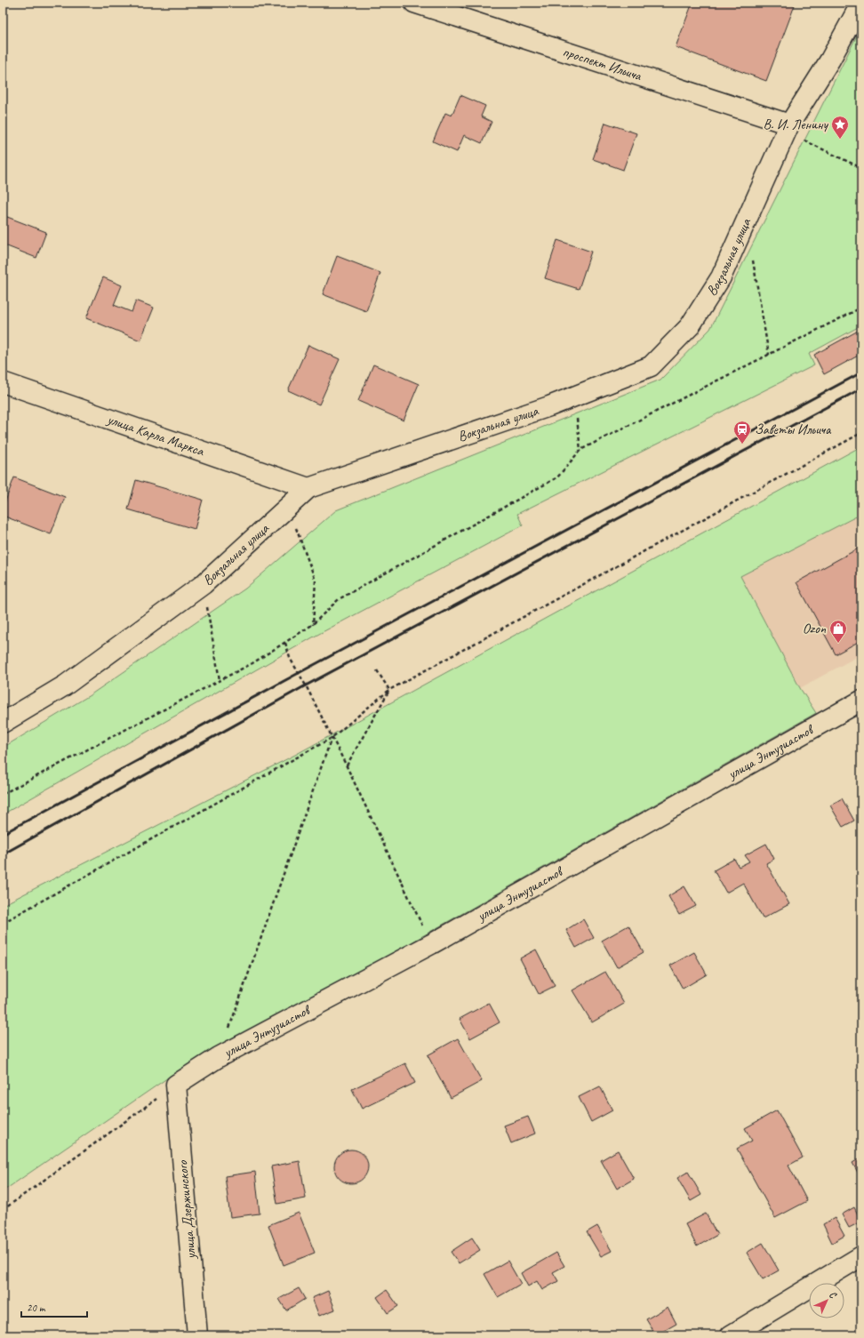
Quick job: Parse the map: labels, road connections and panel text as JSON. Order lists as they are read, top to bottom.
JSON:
{
  "streets": {
    "street": [
      "проспект Ильича",
      "Вокзальная улица",
      "улица Карла Маркса",
      "улица Энтузиастов",
      "улица Дзержинского"
    ]
  },
  "crossings": [
    ["проспект Ильича", "Вокзальная улица"],
    ["Вокзальная улица", "улица Карла Маркса"],
    ["улица Энтузиастов", "улица Дзержинского"]
  ],
  "places": {
    "place": ["В. И. Ленину"],
    "station": ["Заветы Ильича"],
    "shop": ["Ozon"]
  },
  "scale_bar": "20 m",
  "north": "top right"
}
